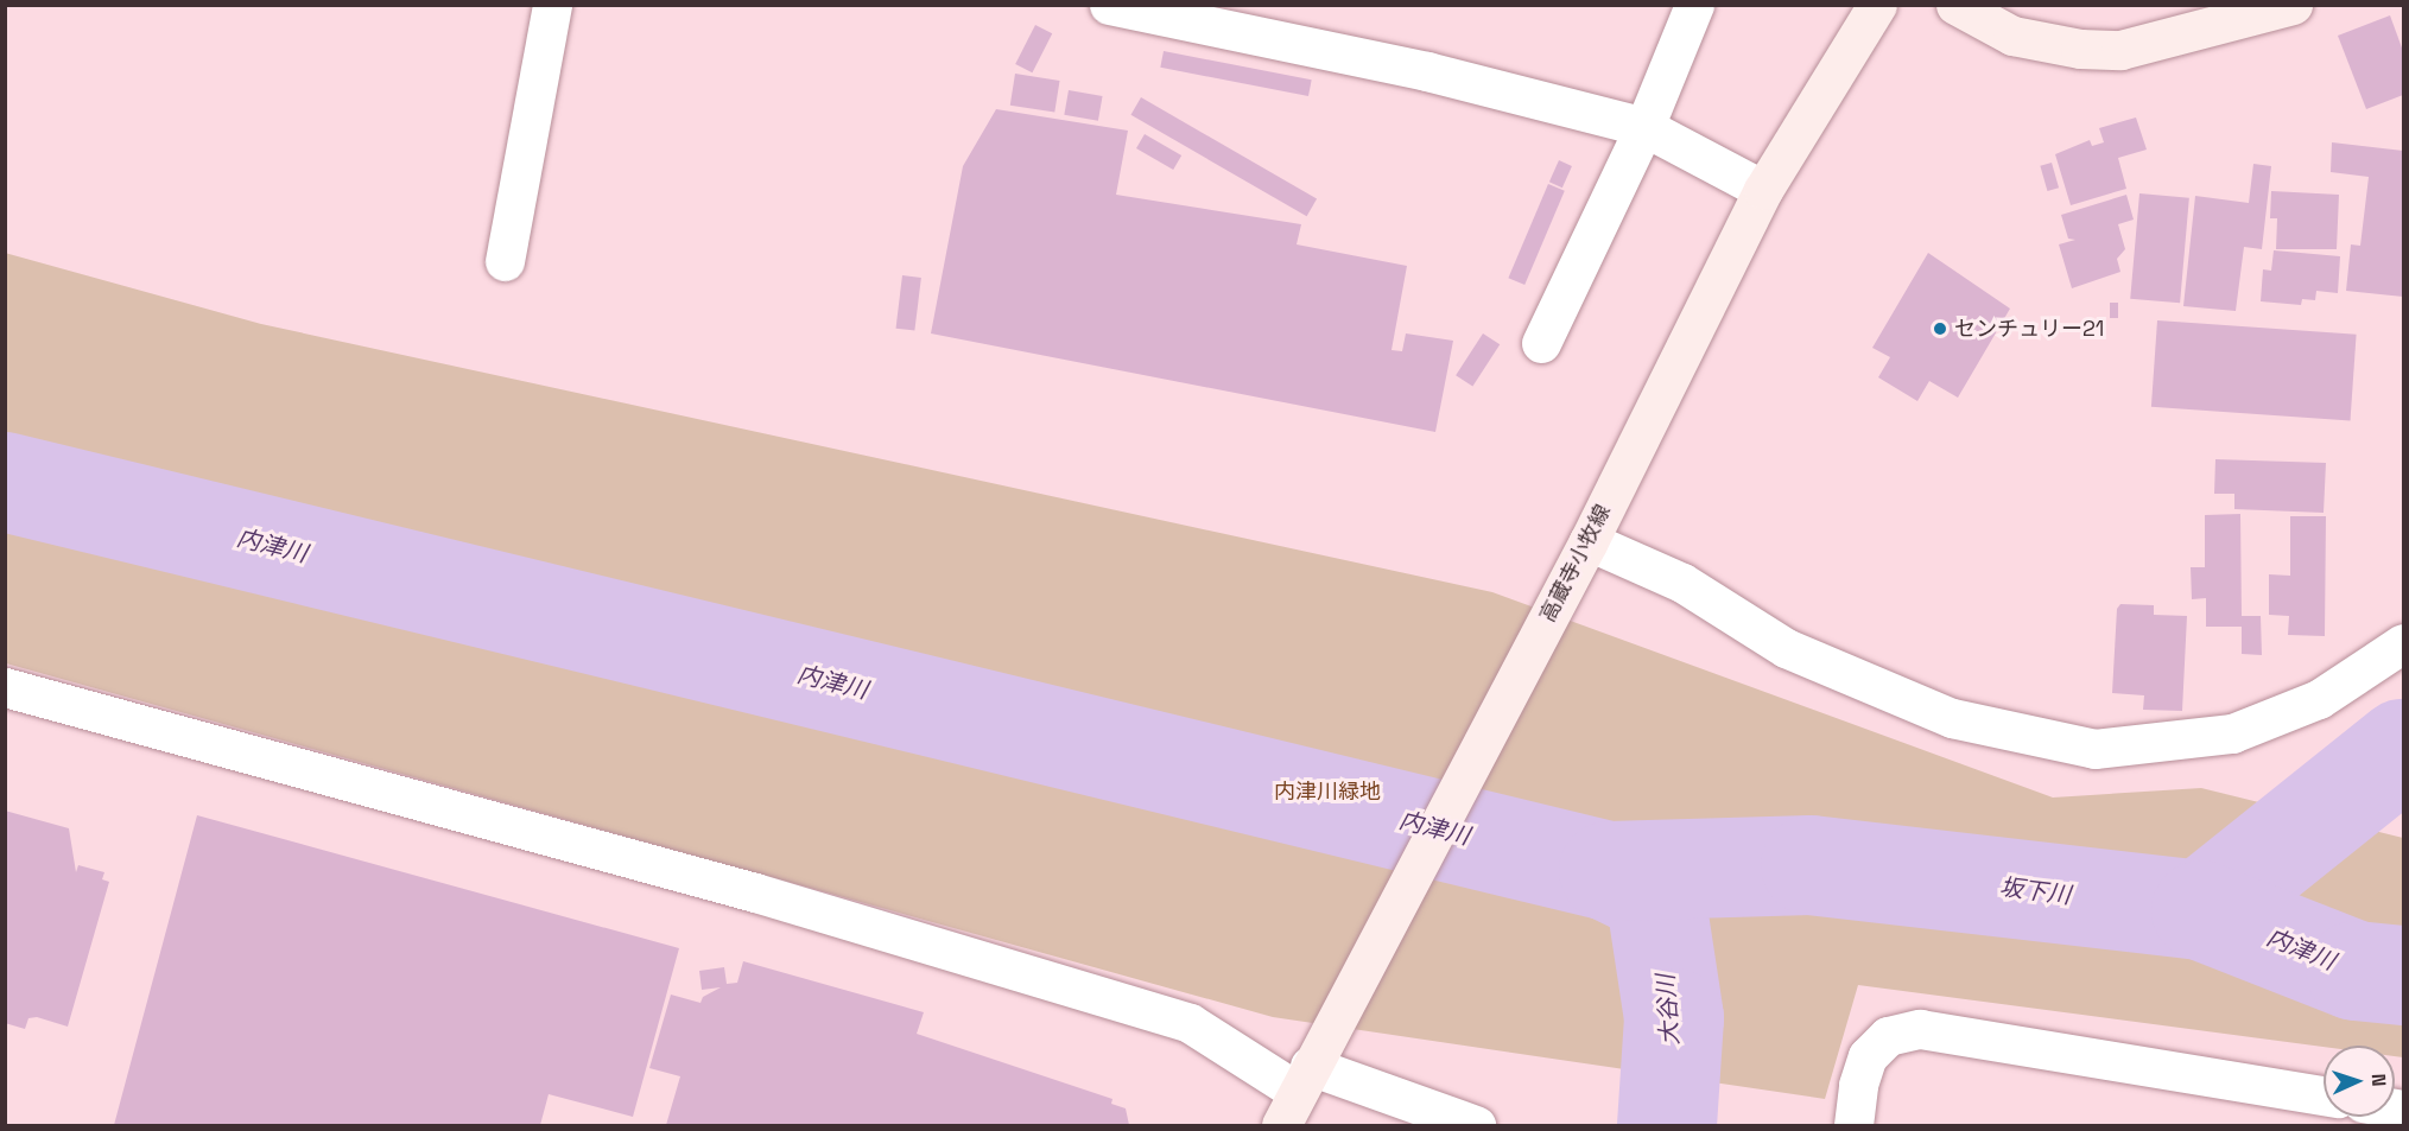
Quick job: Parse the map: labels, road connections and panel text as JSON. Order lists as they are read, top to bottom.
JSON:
{
  "streets": {
    "main road": ["高蔵寺小牧線"]
  },
  "water": ["内津川", "坂下川", "大谷川"],
  "parks": ["内津川緑地"],
  "places": ["センチュリー21"],
  "north": "right"
}
